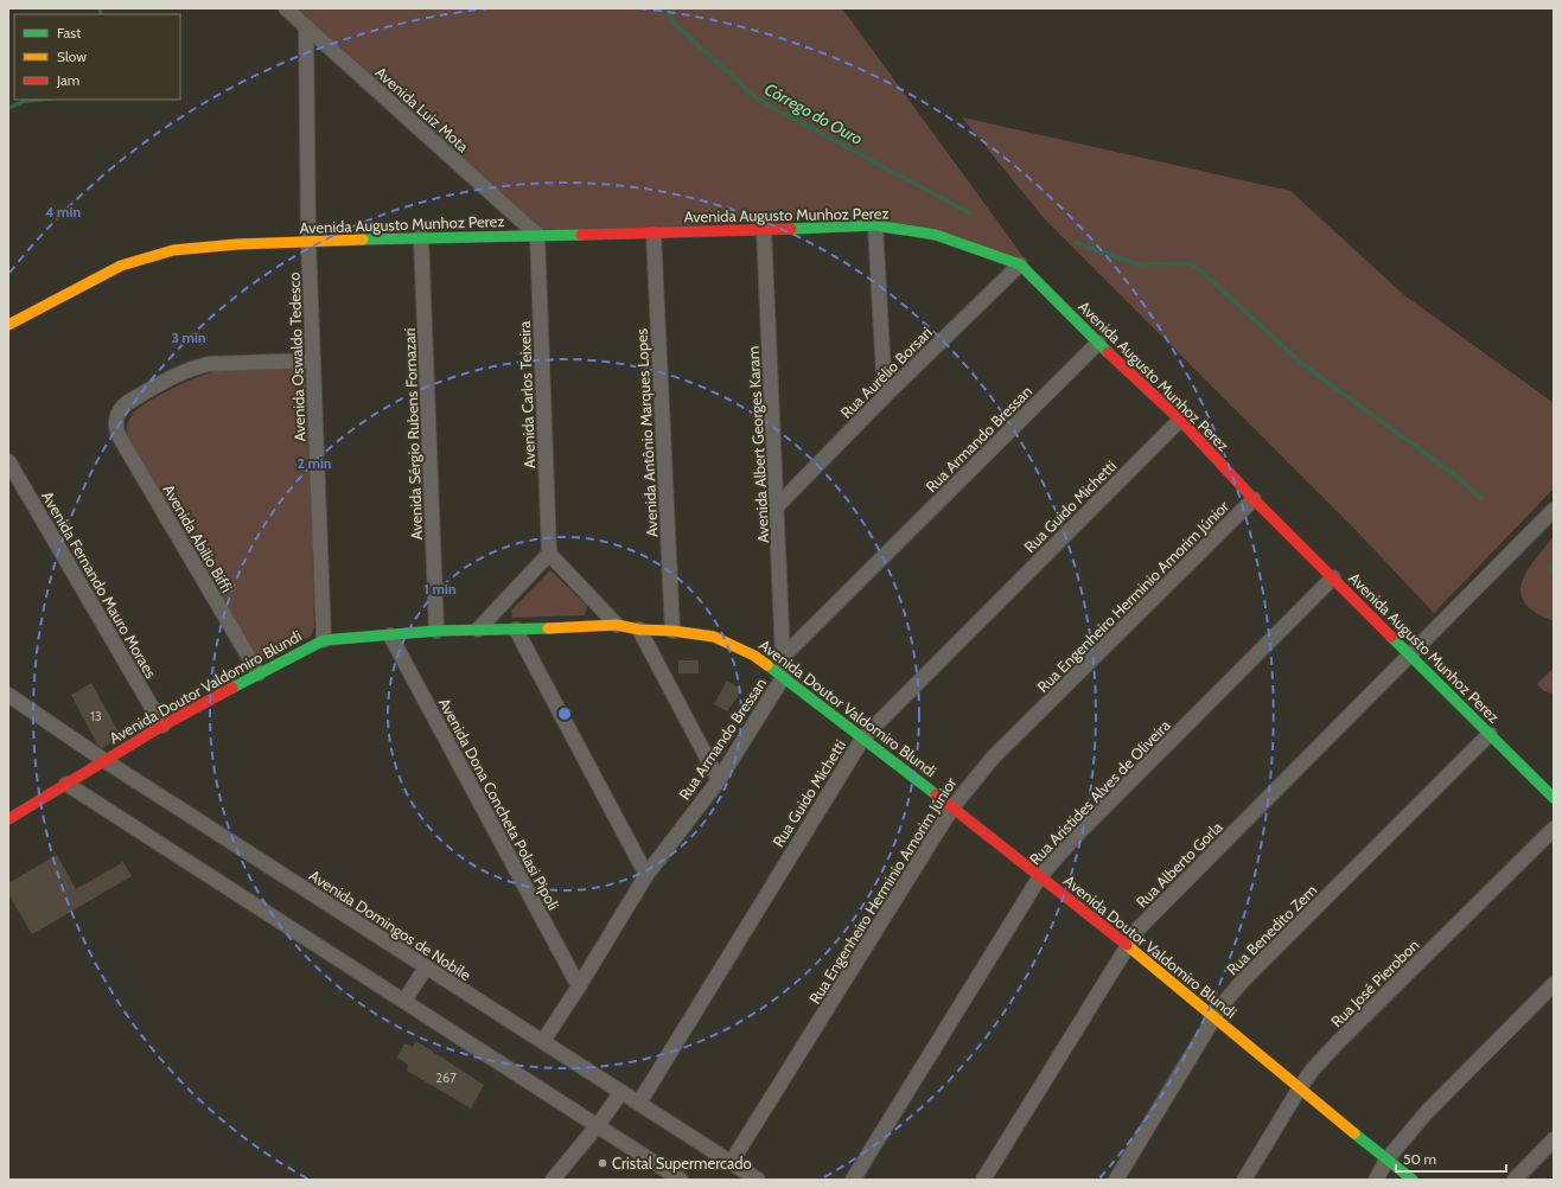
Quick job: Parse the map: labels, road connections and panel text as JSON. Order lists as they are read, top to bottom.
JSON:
{
  "streets": {
    "street": [
      "Avenida Luiz Mota",
      "Avenida Augusto Munhoz Perez",
      "Avenida Oswaldo Tedesco",
      "Rua Aurélio Borsari",
      "Avenida Carlos Teixeira",
      "Avenida Antônio Marques Lopes",
      "Avenida Sérgio Rubens Fornazari",
      "Rua Armando Bressan",
      "Avenida Albert Georges Karam",
      "Rua Guido Michetti",
      "Avenida Abilio Biffi",
      "Avenida Fernando Mauro Moraes",
      "Rua Engenheiro Herminio Amorim Júnior",
      "Avenida Doutor Valdomiro Blundi",
      "Rua Aristides Alves de Oliveira",
      "Avenida Dona Concheta Polasi Pipoli",
      "Rua Alberto Gorla",
      "Avenida Domingos de Nobile",
      "Rua Benedito Zem",
      "Rua José Pierobon"
    ]
  },
  "crossings": [
    ["Avenida Luiz Mota", "Avenida Augusto Munhoz Perez"],
    ["Avenida Luiz Mota", "Avenida Oswaldo Tedesco"],
    ["Avenida Luiz Mota", "Avenida Carlos Teixeira"],
    ["Avenida Augusto Munhoz Perez", "Avenida Oswaldo Tedesco"],
    ["Avenida Augusto Munhoz Perez", "Rua Aurélio Borsari"],
    ["Avenida Augusto Munhoz Perez", "Avenida Carlos Teixeira"],
    ["Avenida Augusto Munhoz Perez", "Avenida Antônio Marques Lopes"],
    ["Avenida Augusto Munhoz Perez", "Avenida Sérgio Rubens Fornazari"],
    ["Avenida Augusto Munhoz Perez", "Rua Armando Bressan"],
    ["Avenida Augusto Munhoz Perez", "Avenida Albert Georges Karam"],
    ["Avenida Augusto Munhoz Perez", "Rua Guido Michetti"],
    ["Avenida Augusto Munhoz Perez", "Rua Engenheiro Herminio Amorim Júnior"],
    ["Avenida Augusto Munhoz Perez", "Rua Aristides Alves de Oliveira"],
    ["Avenida Augusto Munhoz Perez", "Rua Alberto Gorla"],
    ["Avenida Augusto Munhoz Perez", "Rua Benedito Zem"],
    ["Avenida Oswaldo Tedesco", "Avenida Abilio Biffi"],
    ["Avenida Oswaldo Tedesco", "Avenida Doutor Valdomiro Blundi"],
    ["Rua Aurélio Borsari", "Avenida Albert Georges Karam"],
    ["Avenida Antônio Marques Lopes", "Avenida Doutor Valdomiro Blundi"],
    ["Avenida Sérgio Rubens Fornazari", "Avenida Doutor Valdomiro Blundi"],
    ["Rua Armando Bressan", "Avenida Albert Georges Karam"],
    ["Rua Armando Bressan", "Avenida Doutor Valdomiro Blundi"],
    ["Rua Armando Bressan", "Avenida Dona Concheta Polasi Pipoli"],
    ["Rua Armando Bressan", "Avenida Domingos de Nobile"],
    ["Rua Guido Michetti", "Avenida Doutor Valdomiro Blundi"],
    ["Rua Guido Michetti", "Avenida Domingos de Nobile"],
    ["Avenida Abilio Biffi", "Avenida Doutor Valdomiro Blundi"],
    ["Avenida Fernando Mauro Moraes", "Avenida Doutor Valdomiro Blundi"],
    ["Rua Engenheiro Herminio Amorim Júnior", "Avenida Doutor Valdomiro Blundi"],
    ["Rua Engenheiro Herminio Amorim Júnior", "Avenida Domingos de Nobile"],
    ["Avenida Doutor Valdomiro Blundi", "Rua Aristides Alves de Oliveira"],
    ["Avenida Doutor Valdomiro Blundi", "Avenida Dona Concheta Polasi Pipoli"],
    ["Avenida Doutor Valdomiro Blundi", "Rua Alberto Gorla"],
    ["Avenida Doutor Valdomiro Blundi", "Avenida Domingos de Nobile"],
    ["Avenida Doutor Valdomiro Blundi", "Rua Benedito Zem"],
    ["Avenida Doutor Valdomiro Blundi", "Rua José Pierobon"]
  ],
  "water": ["Córrego do Ouro"],
  "places": ["Cristal Supermercado"],
  "house_numbers": ["13", "267"],
  "legend": ["Fast", "Slow", "Jam"],
  "scale_bar": "50 m",
  "rings": [
    "4 min",
    "3 min",
    "2 min",
    "1 min"
  ]
}
